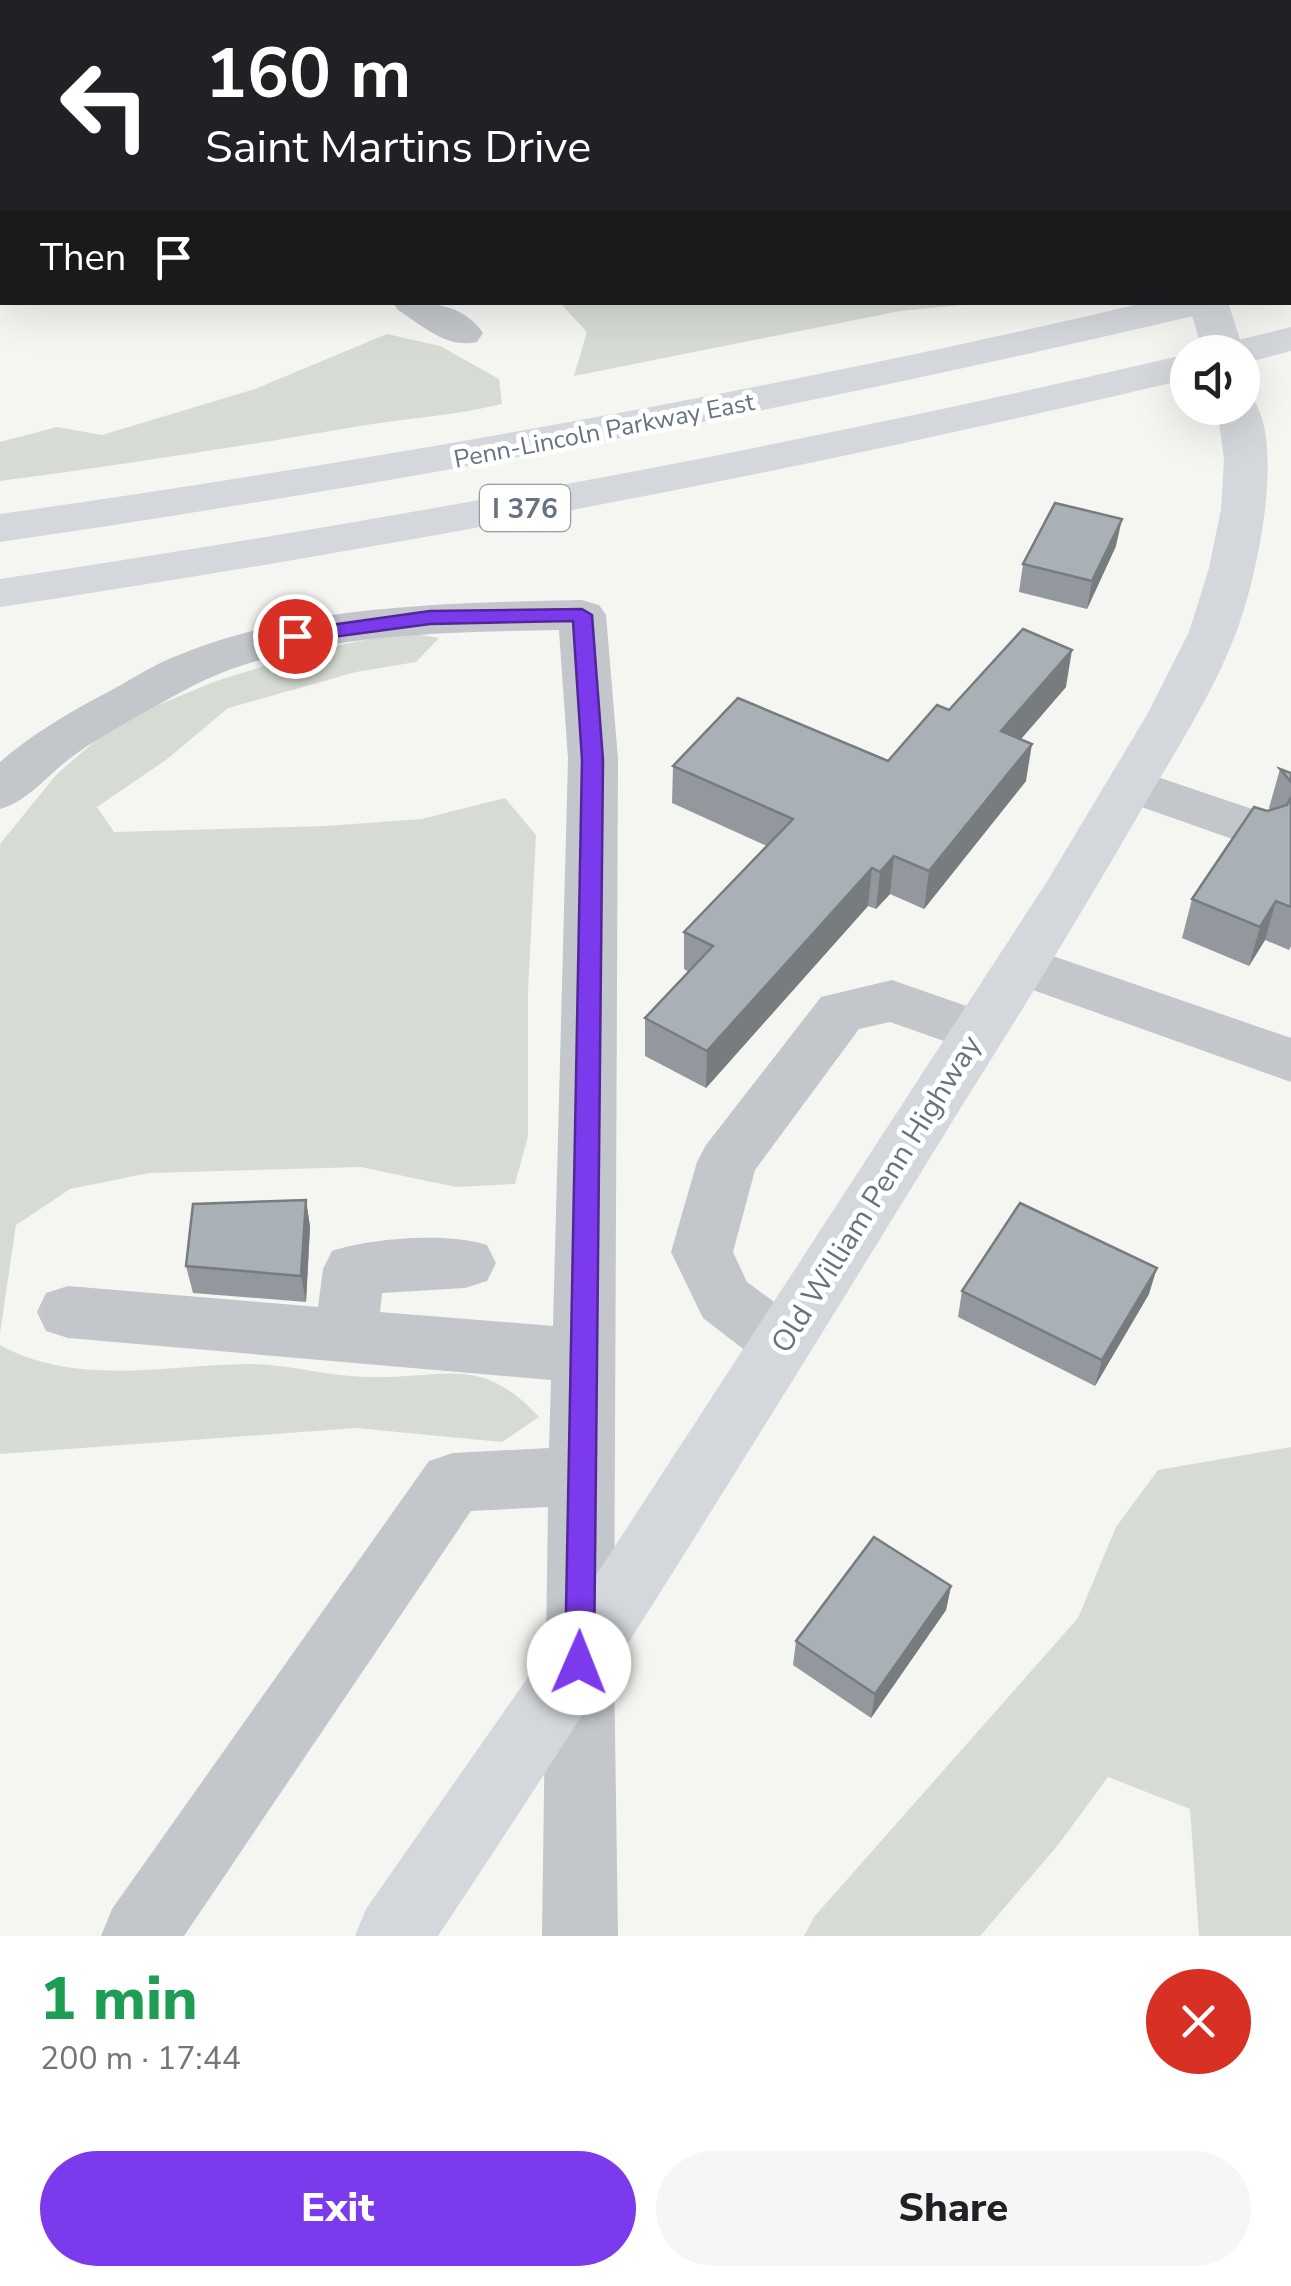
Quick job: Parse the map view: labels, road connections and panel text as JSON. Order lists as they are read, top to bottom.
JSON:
{
  "streets": {
    "main road": ["Penn-Lincoln Parkway East", "I 376", "Old William Penn Highway"]
  },
  "page": {
    "turn": ["160 m", "Saint Martins Drive"],
    "then": "Then",
    "heading": ["1 min", "200 m · 17:44"],
    "buttons": ["Exit", "Share"]
  }
}
